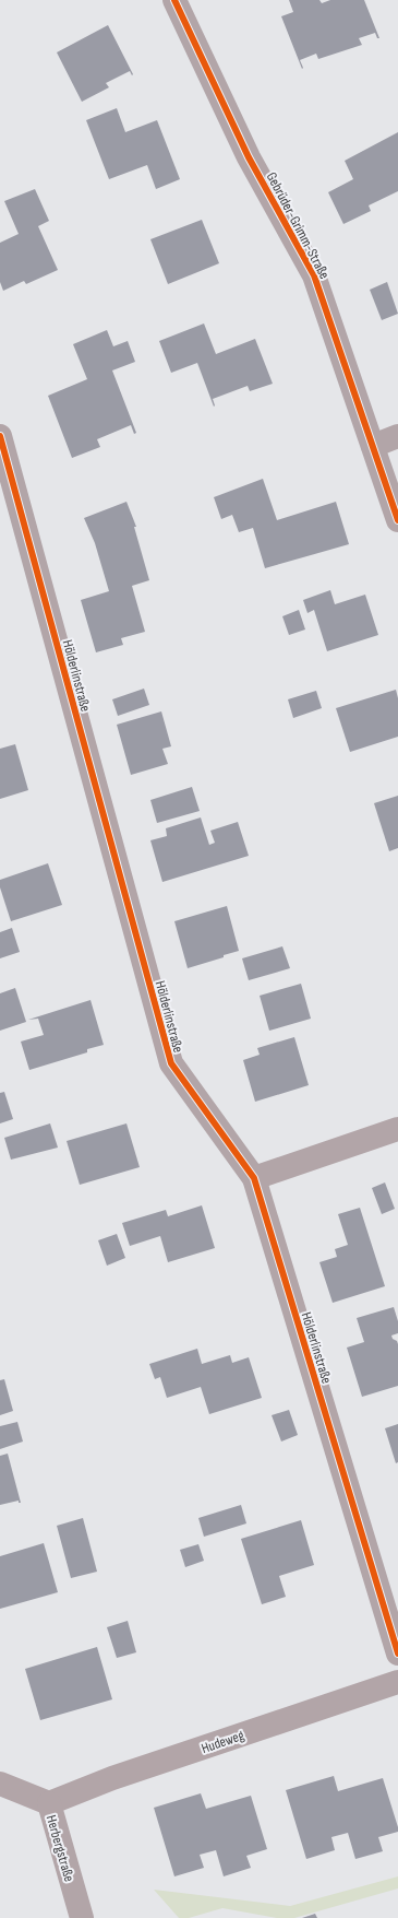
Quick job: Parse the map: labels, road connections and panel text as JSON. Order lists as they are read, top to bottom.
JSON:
{
  "streets": {
    "street": [
      "Gebrüder-Grimm-Straße",
      "Hölderlinstraße",
      "Hudeweg",
      "Herbergstraße"
    ]
  },
  "crossings": [
    ["Hudeweg", "Herbergstraße"]
  ]
}
